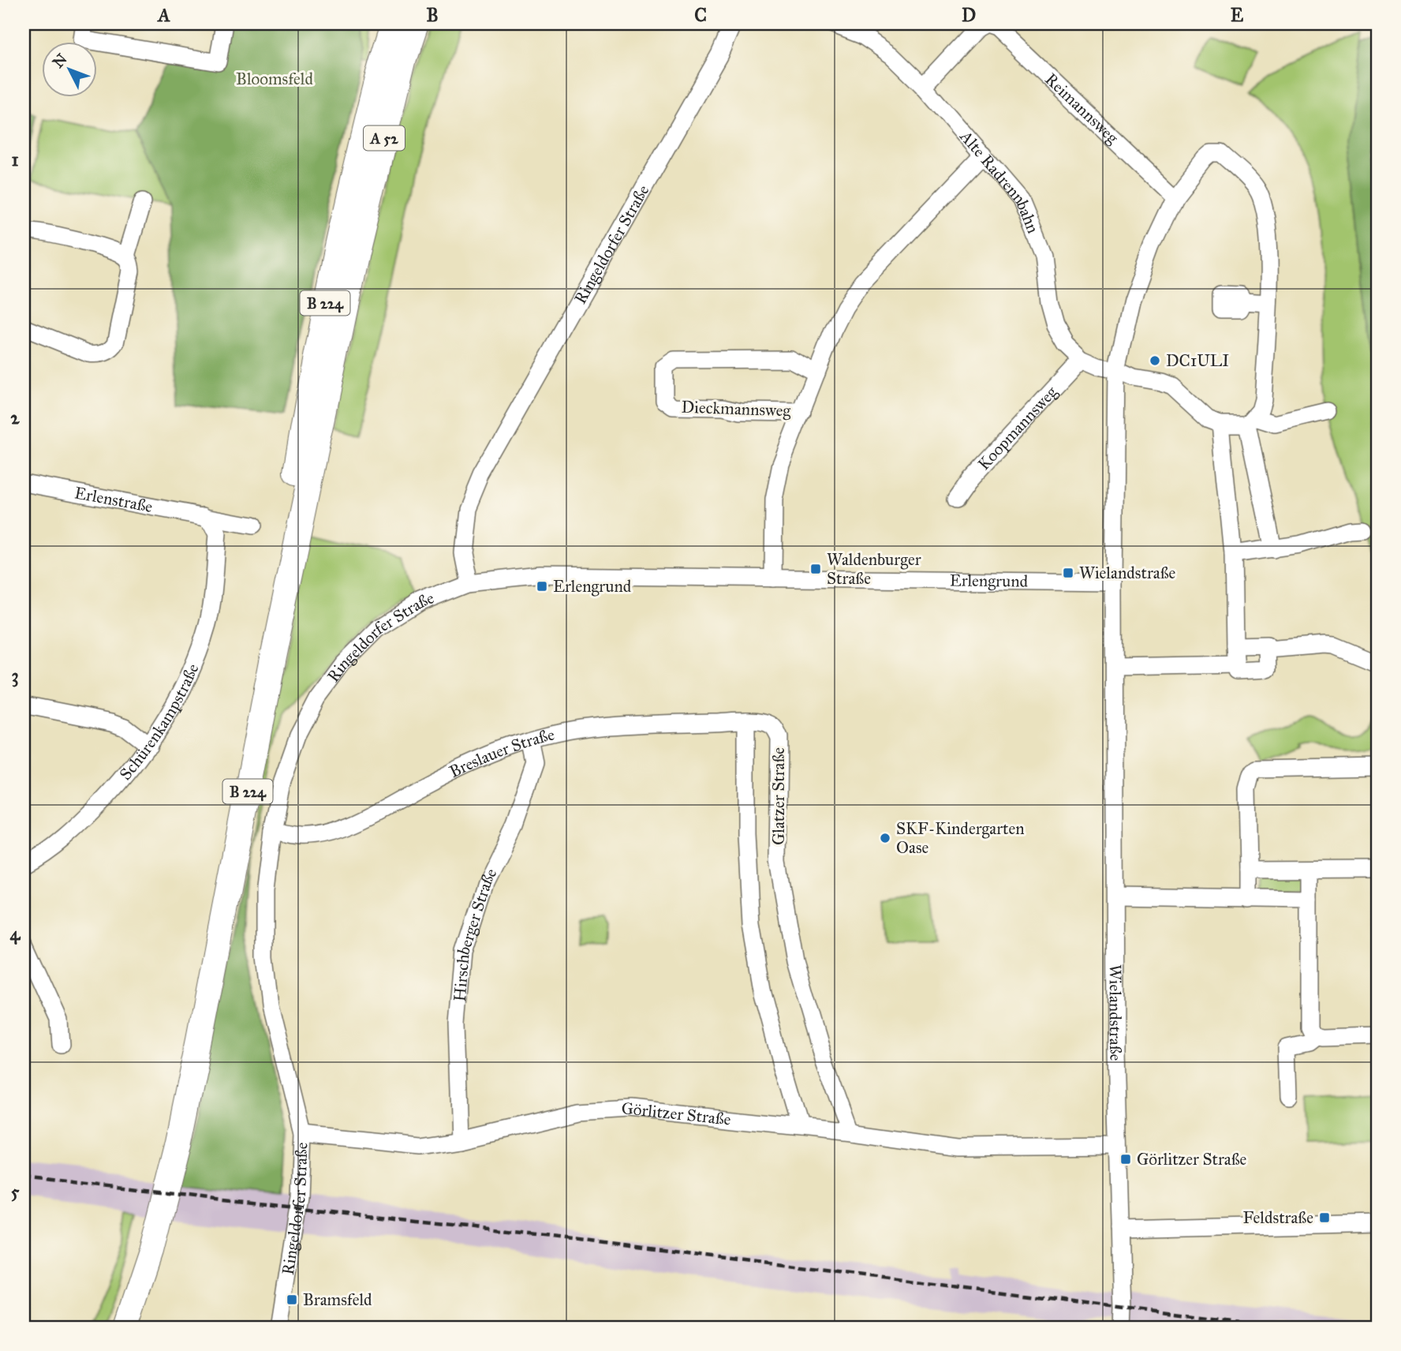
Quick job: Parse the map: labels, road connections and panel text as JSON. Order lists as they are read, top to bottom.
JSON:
{
  "streets": {
    "highway": ["A 52", "B 224"],
    "street": [
      "Reimannsweg",
      "Alte Radrennbahn",
      "Ringeldorfer Straße",
      "Dieckmannsweg",
      "Koopmannsweg",
      "Erlenstraße",
      "Erlengrund",
      "Schürenkampstraße",
      "Breslauer Straße",
      "Glatzer Straße",
      "Hirschberger Straße",
      "Wielandstraße",
      "Görlitzer Straße"
    ]
  },
  "crossings": [
    ["Reimannsweg", "Alte Radrennbahn"],
    ["Reimannsweg", "Wielandstraße"],
    ["A 52", "B 224"],
    ["Alte Radrennbahn", "Koopmannsweg"],
    ["Alte Radrennbahn", "Wielandstraße"],
    ["Ringeldorfer Straße", "Erlengrund"],
    ["Ringeldorfer Straße", "Breslauer Straße"],
    ["Ringeldorfer Straße", "Görlitzer Straße"],
    ["Erlenstraße", "Schürenkampstraße"],
    ["Erlengrund", "Wielandstraße"],
    ["Breslauer Straße", "Glatzer Straße"],
    ["Breslauer Straße", "Hirschberger Straße"],
    ["Glatzer Straße", "Görlitzer Straße"],
    ["Hirschberger Straße", "Görlitzer Straße"],
    ["Wielandstraße", "Görlitzer Straße"]
  ],
  "parks": ["Bloomsfeld"],
  "places": {
    "other": ["DC1ULI", "SKF-Kindergarten Oase"],
    "transit": [
      "Waldenburger Straße",
      "Wielandstraße",
      "Erlengrund",
      "Görlitzer Straße",
      "Feldstraße",
      "Bramsfeld"
    ]
  },
  "north": "top left",
  "grid": {
    "columns": [
      "A",
      "B",
      "C",
      "D",
      "E"
    ],
    "rows": [
      "1",
      "2",
      "3",
      "4",
      "5"
    ]
  }
}
